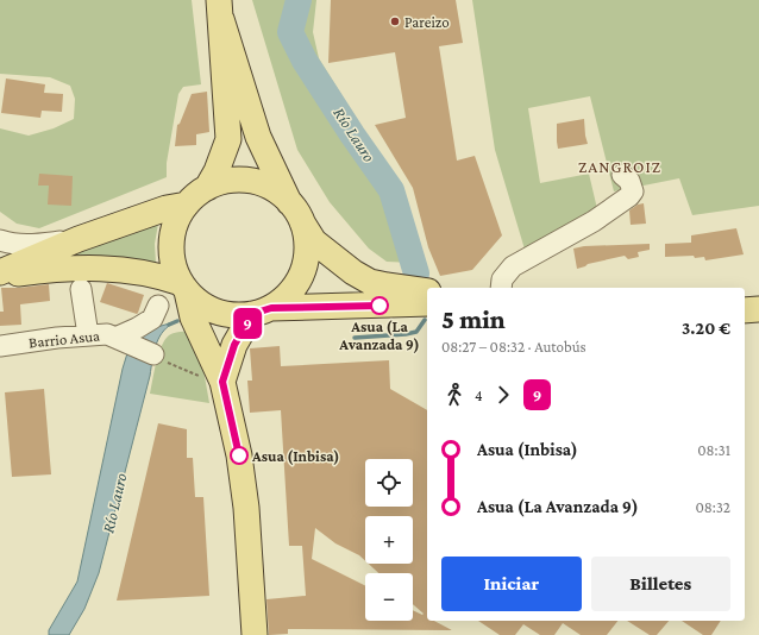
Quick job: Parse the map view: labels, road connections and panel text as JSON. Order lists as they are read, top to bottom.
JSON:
{
  "streets": {
    "street": ["Barrio Asua"]
  },
  "districts": ["ZANGROIZ"],
  "water": ["Río Lauro"],
  "places": ["Pareizo", "Asua (La Avanzada 9)", "Asua (Inbisa)"],
  "lines": ["bus line 9"],
  "page": {
    "on_map": "9",
    "heading": ["5 min", "08:27 – 08:32 · Autobús", "3.20 €"],
    "legs": ["4", "9"],
    "list": [
      {
        "name": "Asua (Inbisa)",
        "value": "08:31"
      },
      {
        "name": "Asua (La Avanzada 9)",
        "value": "08:32"
      }
    ],
    "map_buttons": ["+", "−"],
    "buttons": ["Iniciar", "Billetes"]
  }
}
